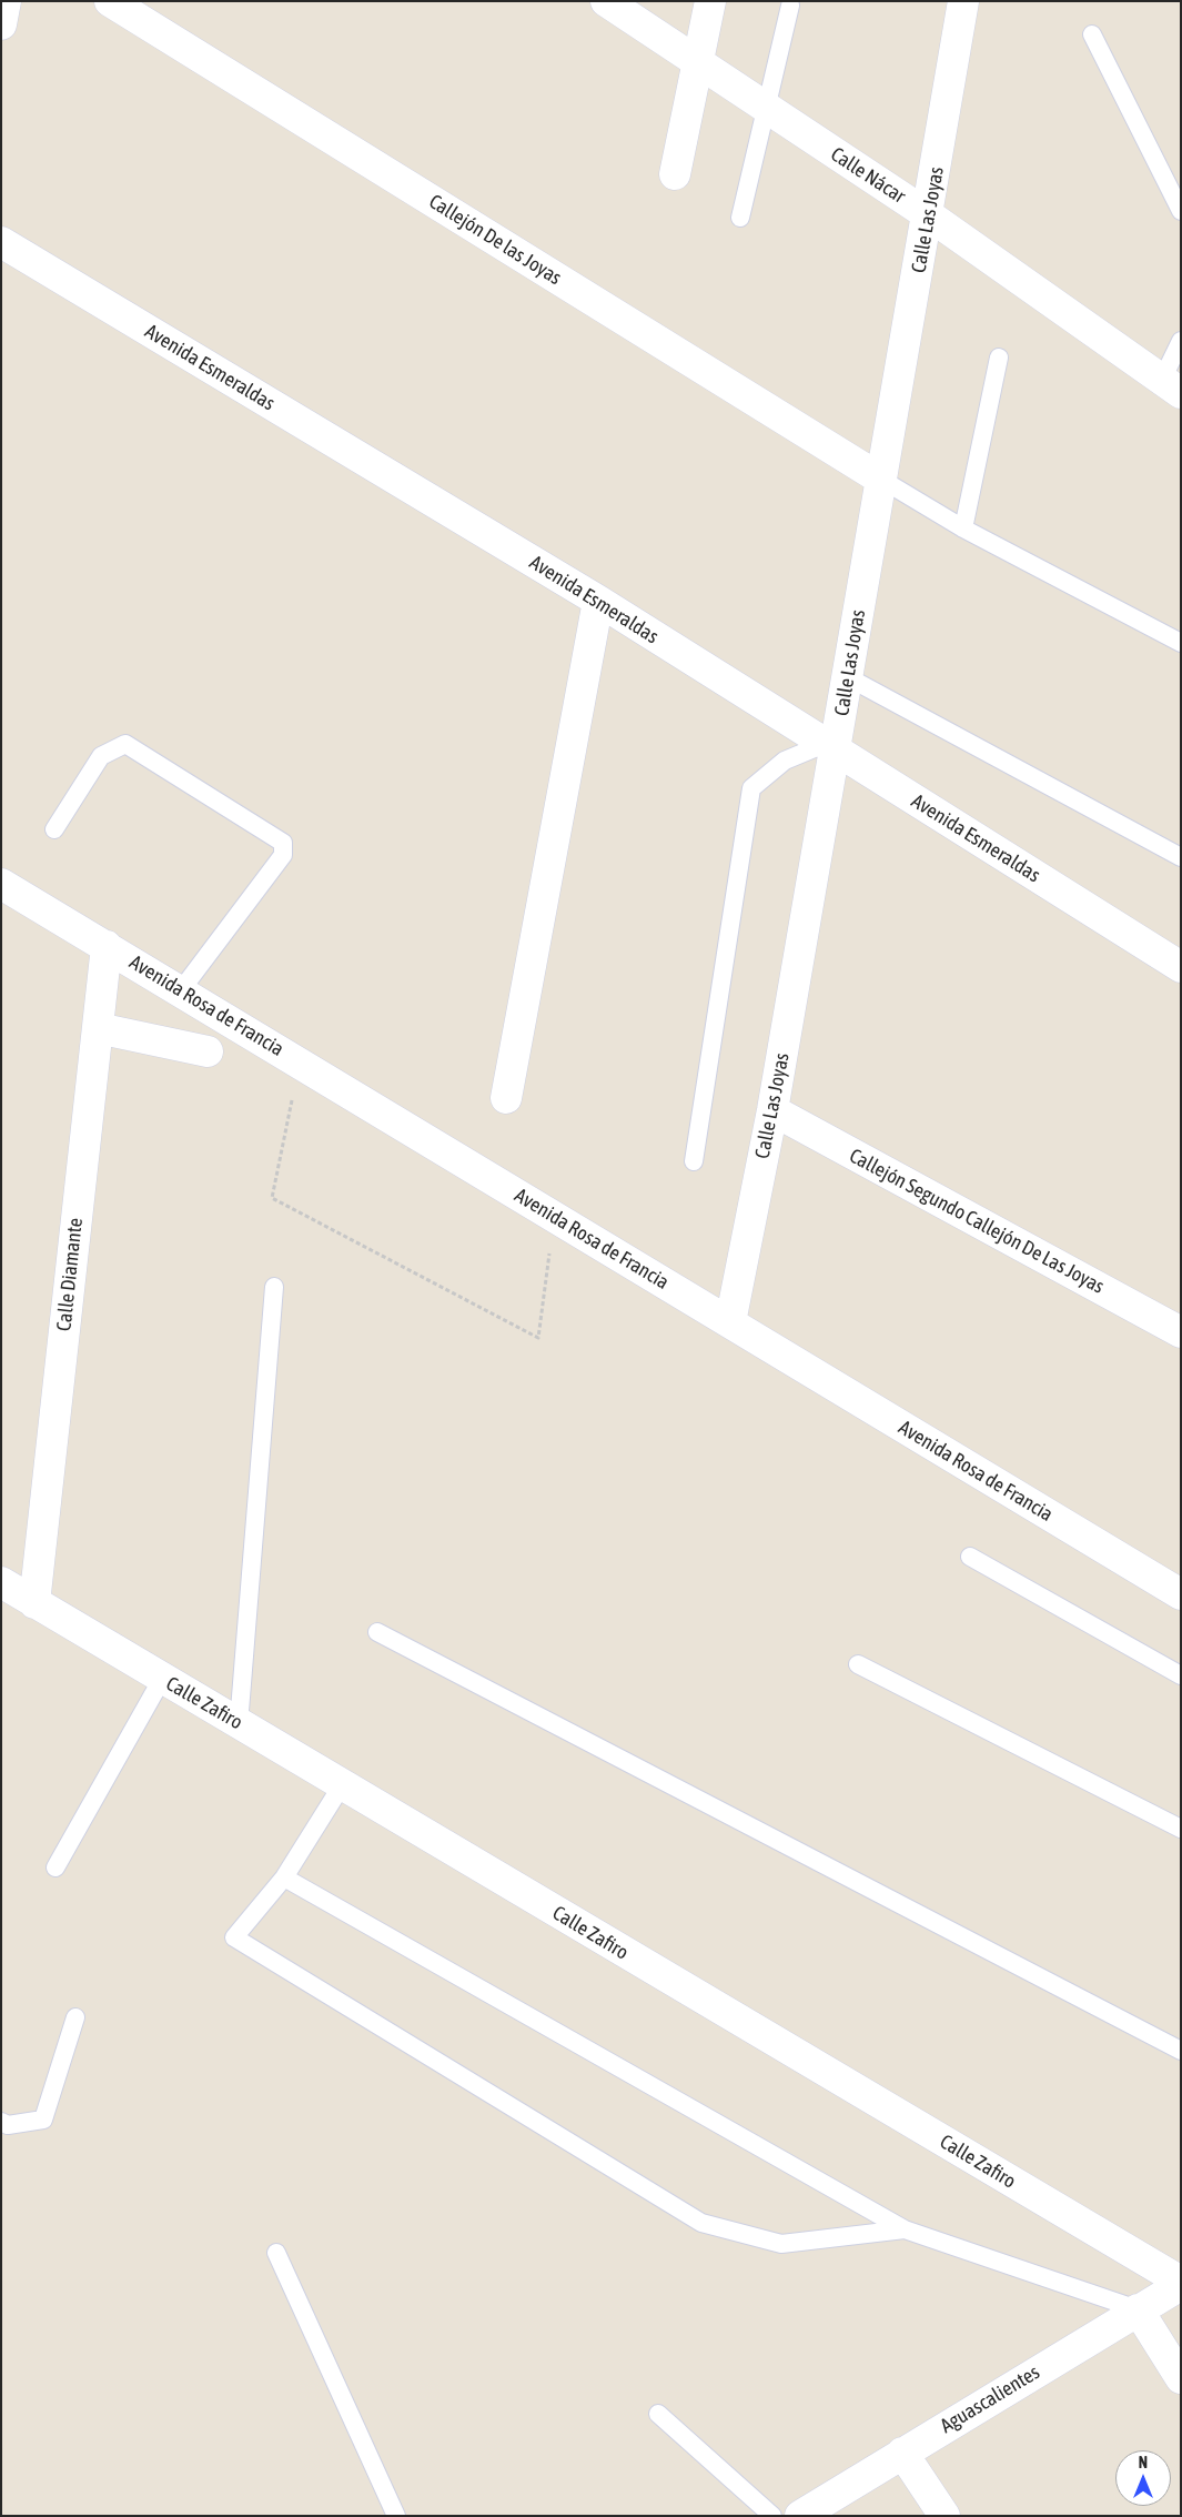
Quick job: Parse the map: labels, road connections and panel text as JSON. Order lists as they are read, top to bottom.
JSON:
{
  "streets": {
    "street": [
      "Calle Nácar",
      "Calle Las Joyas",
      "Callejón De las Joyas",
      "Avenida Esmeraldas",
      "Avenida Rosa de Francia",
      "Callejón Segundo Callejón De Las Joyas",
      "Calle Diamante",
      "Calle Zafiro",
      "Aguascalientes"
    ]
  },
  "crossings": [
    ["Calle Nácar", "Calle Las Joyas"],
    ["Calle Las Joyas", "Callejón De las Joyas"],
    ["Calle Las Joyas", "Avenida Esmeraldas"],
    ["Calle Las Joyas", "Avenida Rosa de Francia"],
    ["Calle Las Joyas", "Callejón Segundo Callejón De Las Joyas"],
    ["Avenida Rosa de Francia", "Calle Diamante"],
    ["Calle Diamante", "Calle Zafiro"],
    ["Calle Zafiro", "Aguascalientes"]
  ],
  "north": "top"
}
